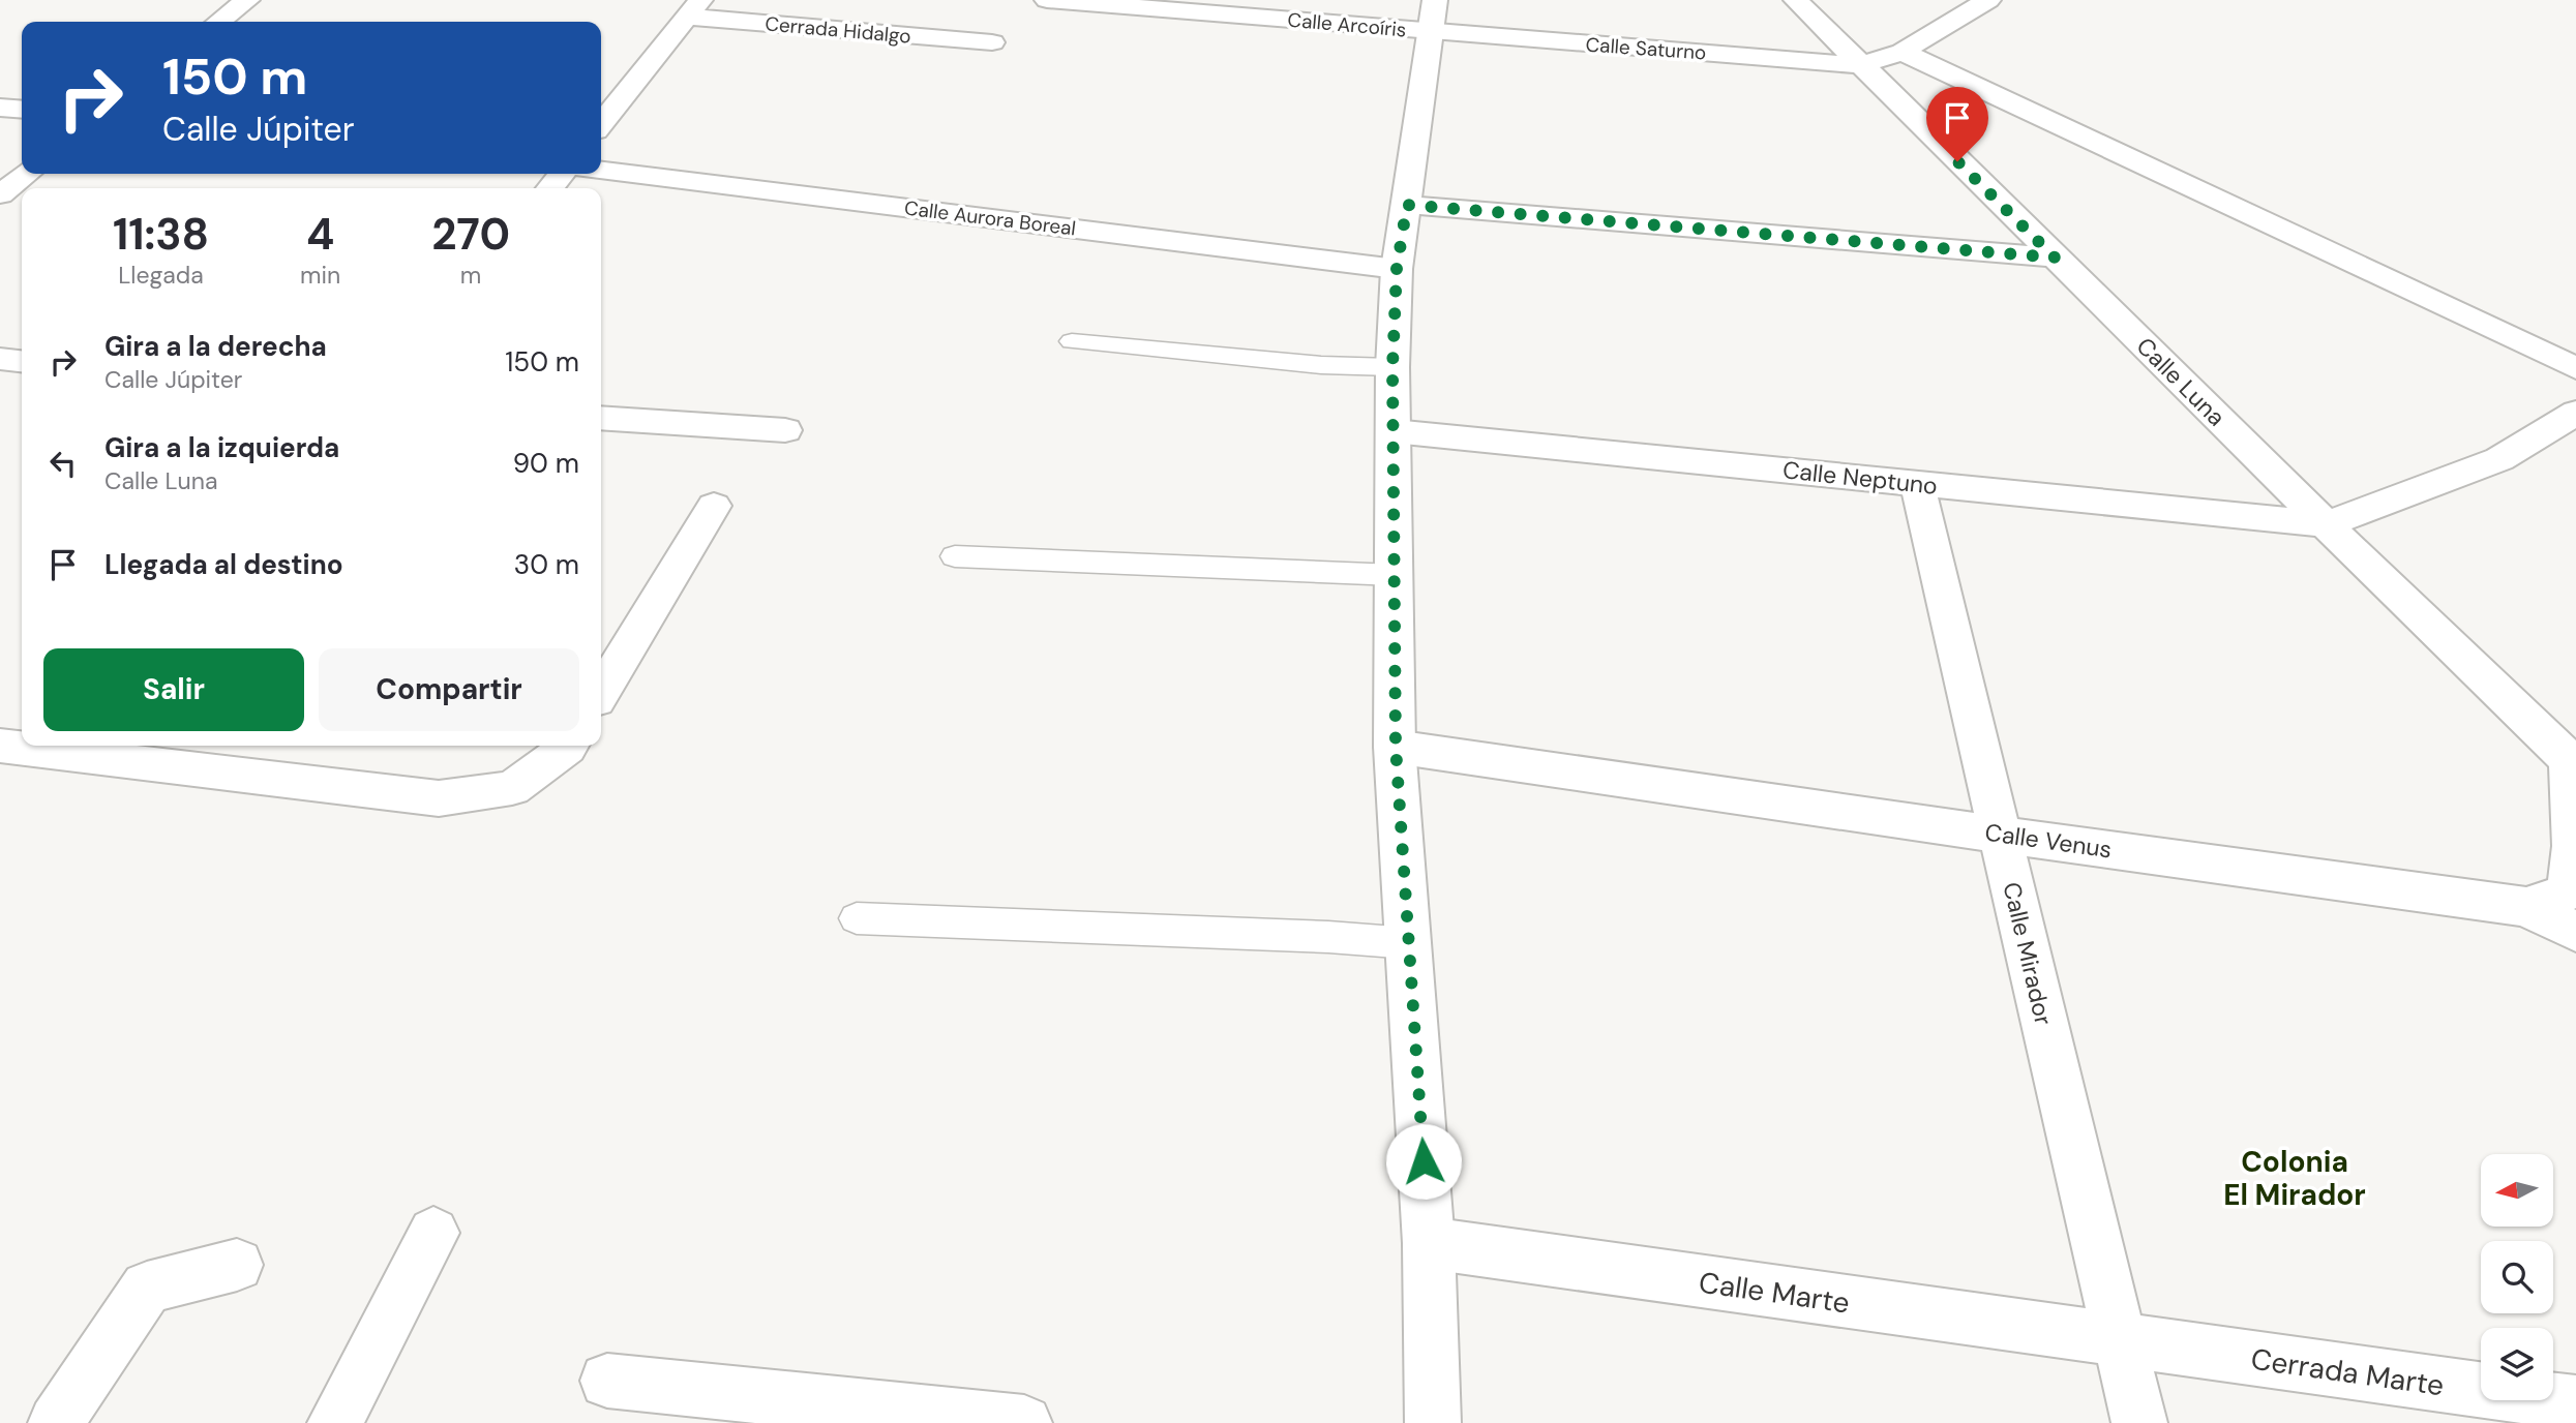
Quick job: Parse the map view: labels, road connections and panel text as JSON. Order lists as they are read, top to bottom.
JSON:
{
  "streets": {
    "street": [
      "Calle Arcoíris",
      "Cerrada Hidalgo",
      "Calle Saturno",
      "Calle Aurora Boreal",
      "Calle Luna",
      "Calle Neptuno",
      "Calle Venus",
      "Calle Mirador",
      "Calle Marte",
      "Cerrada Marte"
    ]
  },
  "crossings": [
    ["Calle Arcoíris", "Calle Saturno"],
    ["Calle Saturno", "Calle Luna"],
    ["Calle Luna", "Calle Neptuno"],
    ["Calle Luna", "Calle Venus"],
    ["Calle Neptuno", "Calle Mirador"],
    ["Calle Venus", "Calle Mirador"],
    ["Calle Mirador", "Calle Marte"],
    ["Calle Mirador", "Cerrada Marte"],
    ["Calle Marte", "Cerrada Marte"]
  ],
  "districts": ["Colonia El Mirador"],
  "north": "left",
  "page": {
    "turn": ["150 m", "Calle Júpiter"],
    "eta": [
      "11:38",
      "Llegada",
      "4",
      "min",
      "270",
      "m"
    ],
    "list": [
      {
        "name": "Gira a la derecha",
        "note": "Calle Júpiter",
        "value": "150 m"
      },
      {
        "name": "Gira a la izquierda",
        "note": "Calle Luna",
        "value": "90 m"
      },
      {
        "name": "Llegada al destino",
        "value": "30 m"
      }
    ],
    "buttons": ["Salir", "Compartir"]
  }
}
